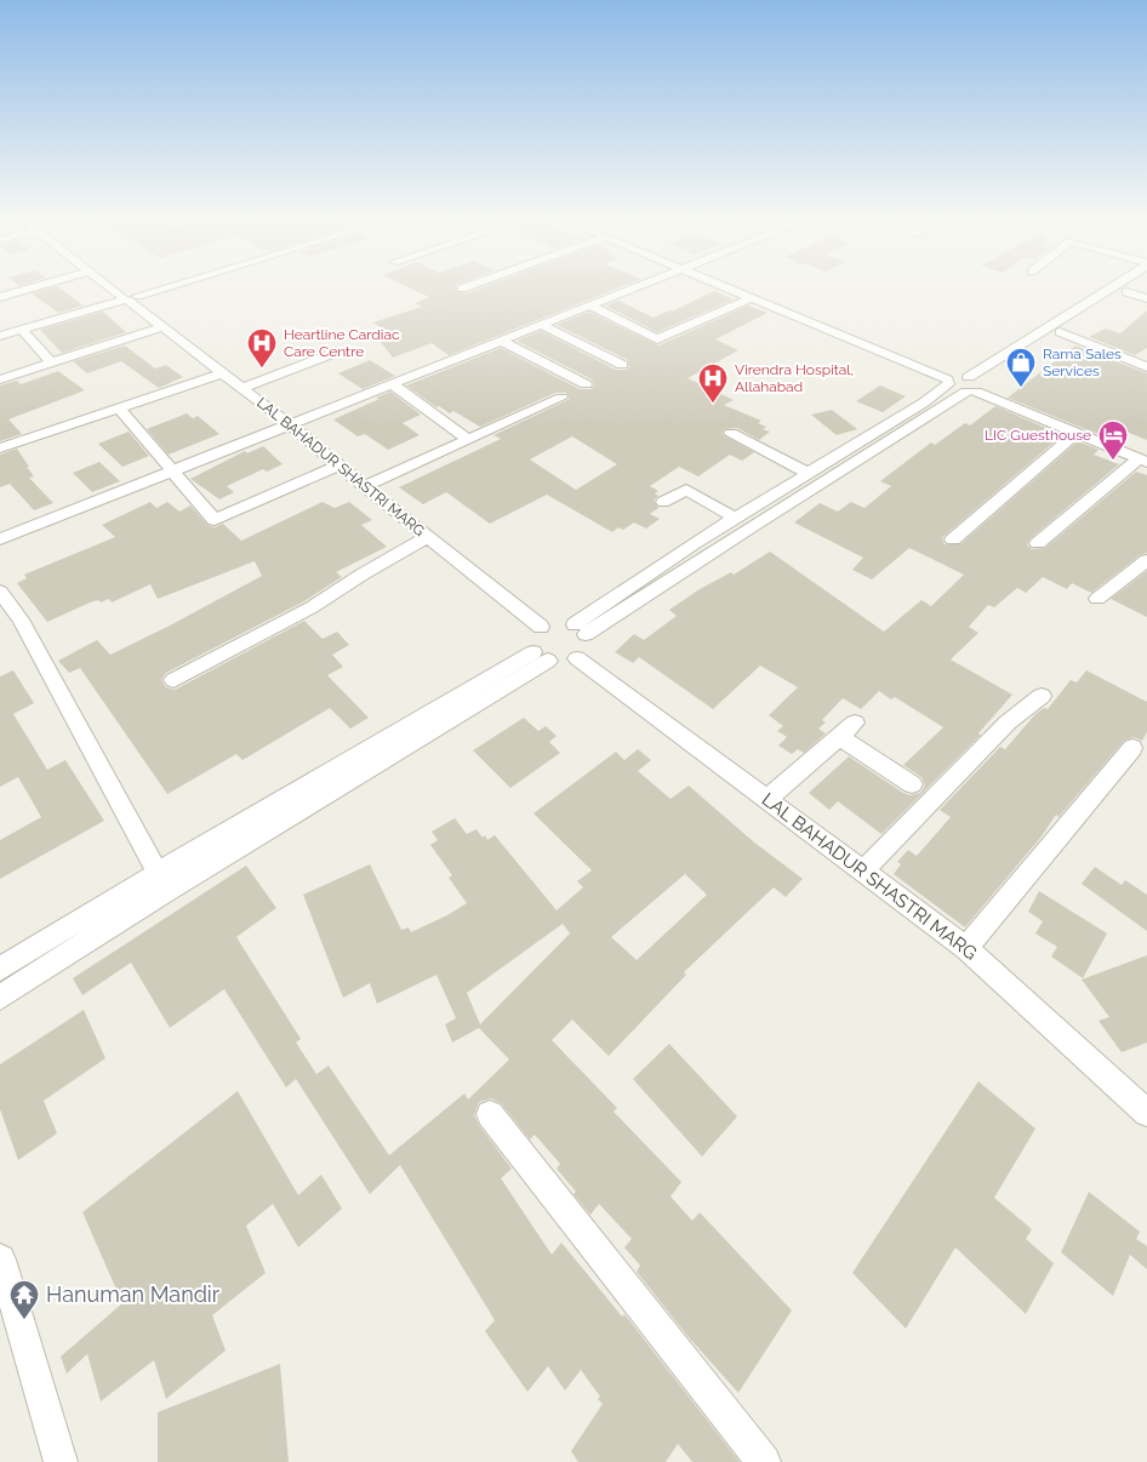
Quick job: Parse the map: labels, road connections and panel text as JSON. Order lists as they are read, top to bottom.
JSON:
{
  "streets": {
    "street": ["LAL BAHADUR SHASTRI MARG"]
  },
  "places": {
    "hospital": ["Heartline Cardiac Care Centre", "Virendra Hospital, Allahabad"],
    "shop": ["Rama Sales Services"],
    "hotel": ["LIC Guesthouse"],
    "temple": ["Hanuman Mandir"]
  }
}
